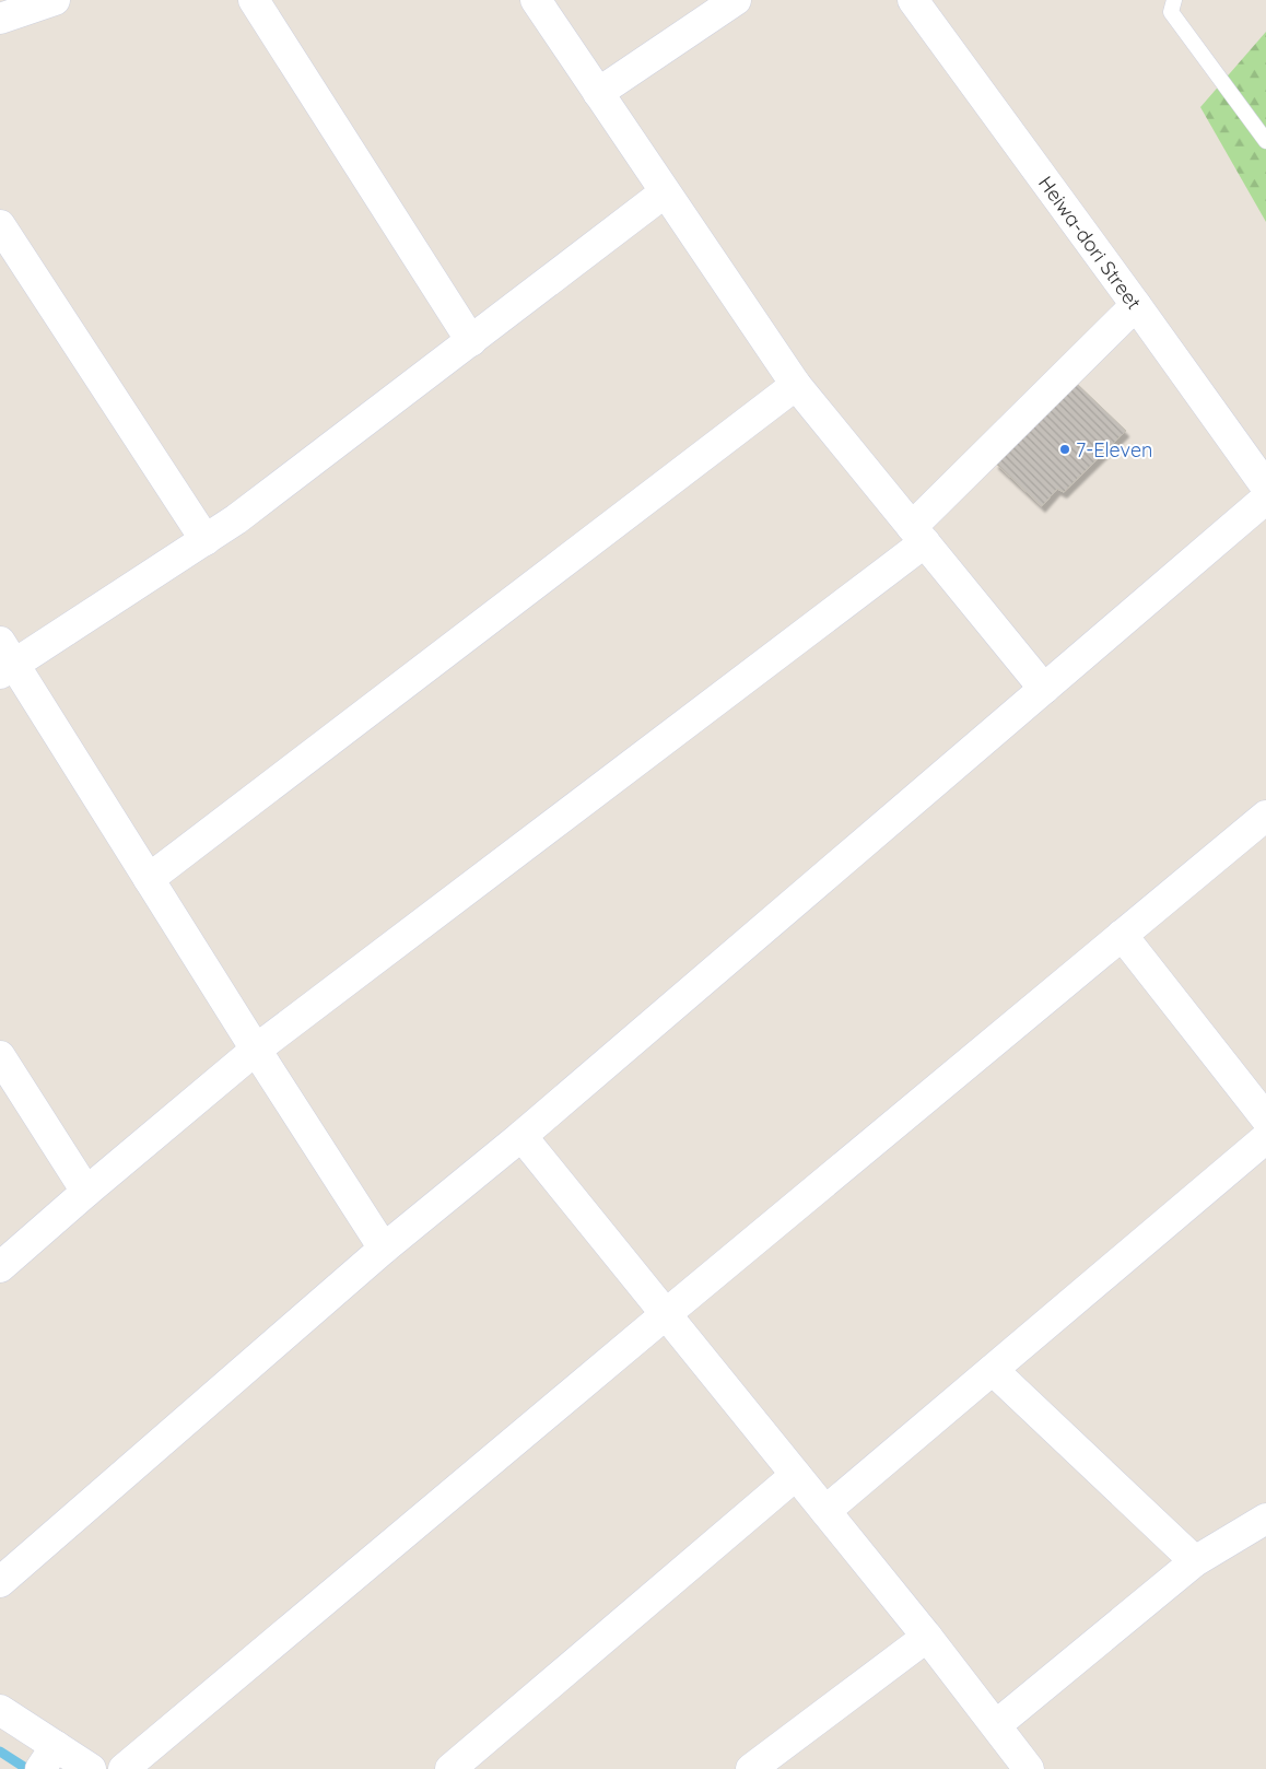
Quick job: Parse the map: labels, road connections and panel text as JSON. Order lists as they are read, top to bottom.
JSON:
{
  "streets": {
    "street": ["Heiwa-dori Street"]
  },
  "places": ["7-Eleven"]
}
